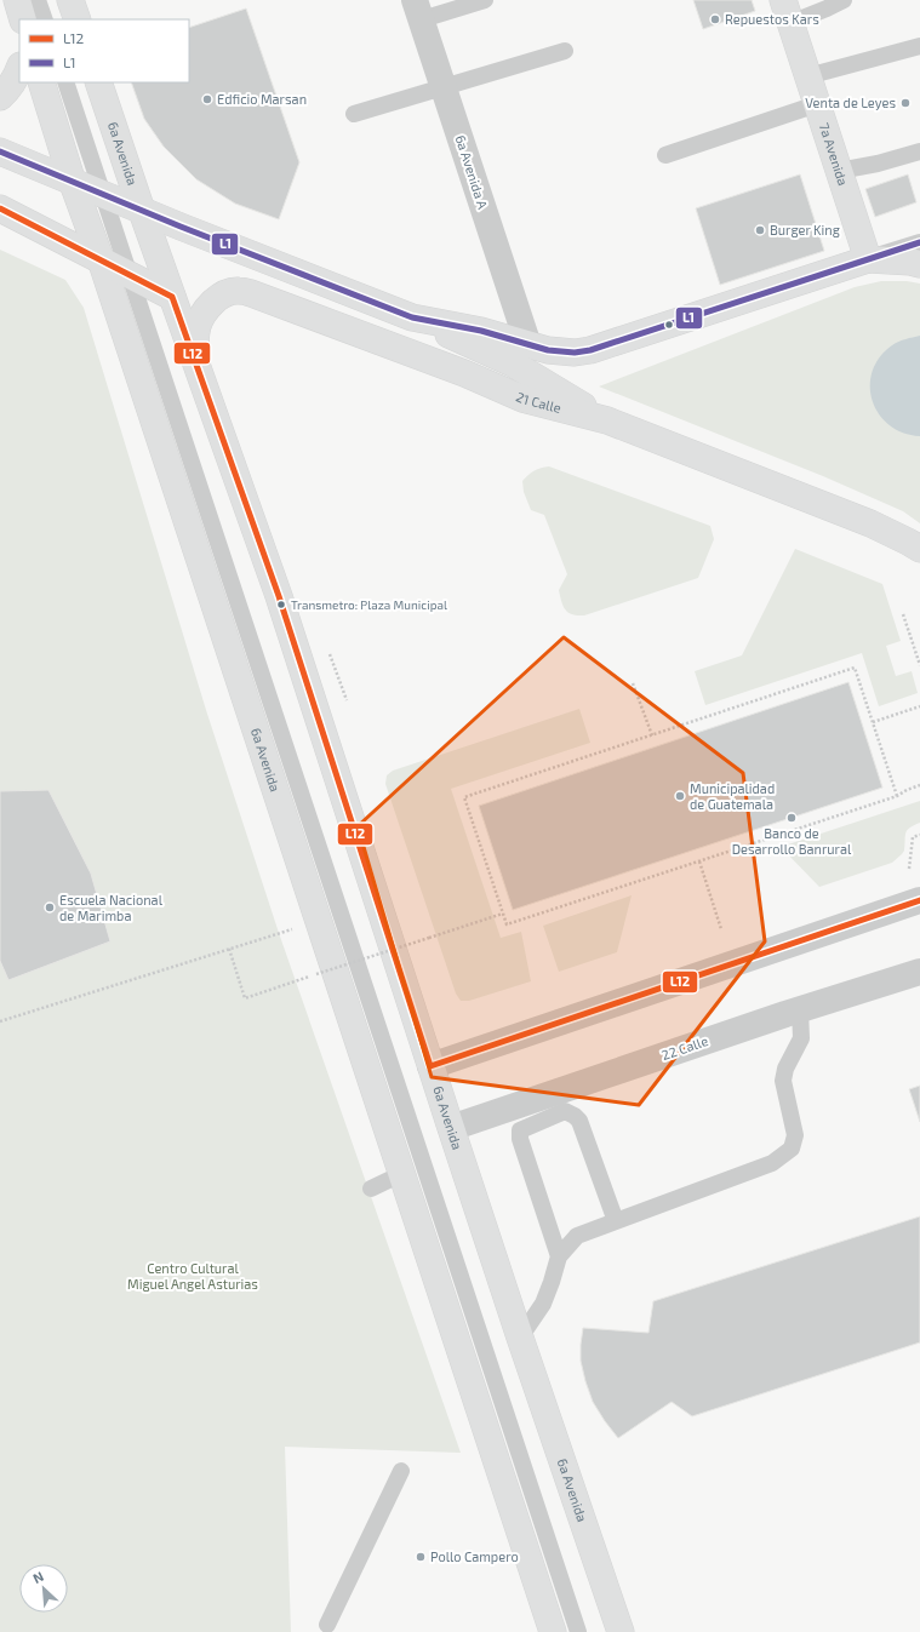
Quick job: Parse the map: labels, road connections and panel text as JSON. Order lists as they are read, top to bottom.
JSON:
{
  "streets": {
    "main road": ["6a Avenida", "7a Avenida", "21 Calle"],
    "street": ["6a Avenida A", "22 Calle"]
  },
  "crossings": [
    ["6a Avenida", "21 Calle"],
    ["6a Avenida", "22 Calle"]
  ],
  "parks": ["Centro Cultural Miguel Angel Asturias"],
  "places": [
    "Repuestos Kars",
    "Edficio Marsan",
    "Venta de Leyes",
    "Burger King",
    "Transmetro: Plaza Municipal",
    "Municipalidad de Guatemala",
    "Banco de Desarrollo Banrural",
    "Escuela Nacional de Marimba",
    "Pollo Campero"
  ],
  "lines": ["transit line L1", "transit line L12"],
  "legend": ["L12", "L1"],
  "north": "top left"
}
